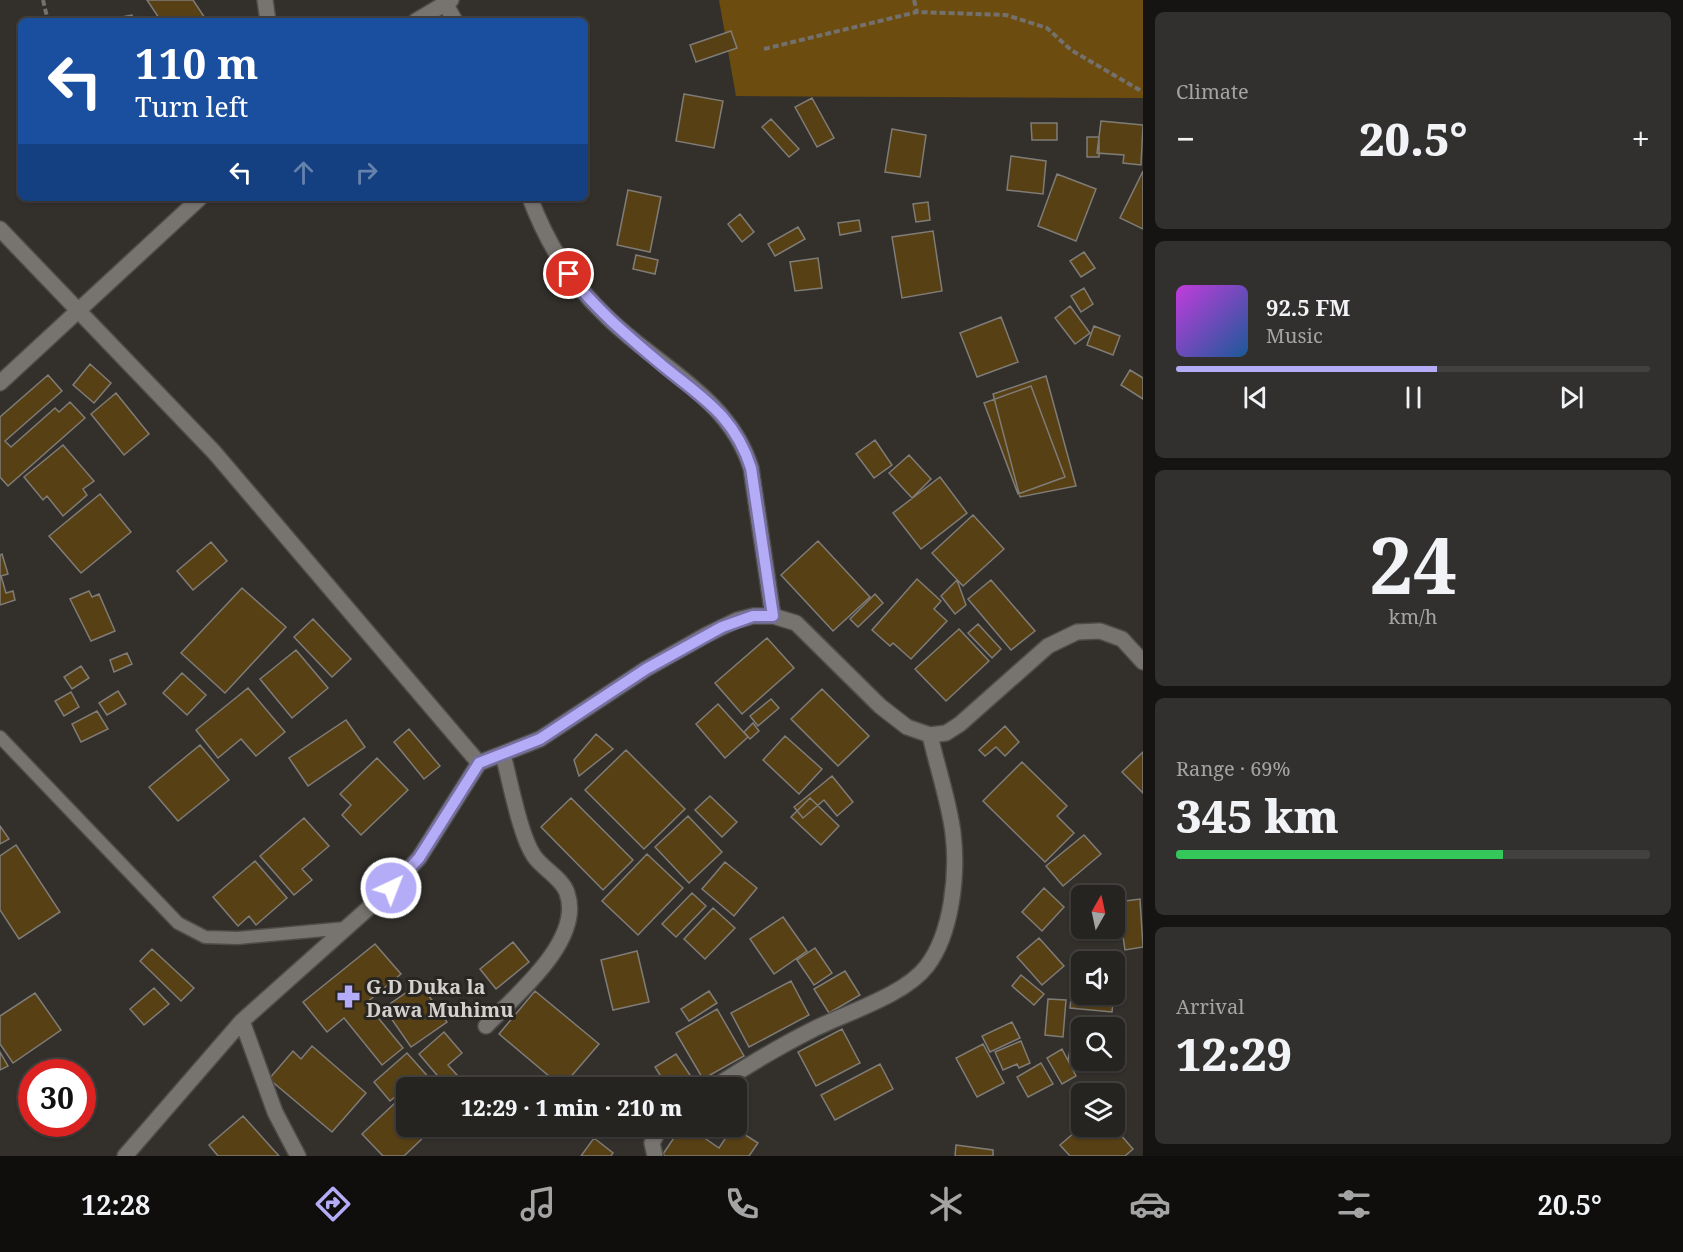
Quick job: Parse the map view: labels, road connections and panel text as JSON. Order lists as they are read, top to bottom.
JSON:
{
  "places": {
    "pharmacy": ["G.D Duka la Dawa Muhimu"]
  },
  "north": "top",
  "page": {
    "tile": [
      "Climate",
      ["24", "km/h"],
      ["Range · 69%", "345 km"],
      ["Arrival", "12:29"]
    ],
    "turn": ["110 m", "Turn left"],
    "heat": ["−", "20.5°", "+"],
    "song": ["92.5 FM", "Music"],
    "limit": "30",
    "trip": "12:29 · 1 min · 210 m",
    "tabs": ["12:28", "20.5°"]
  }
}
